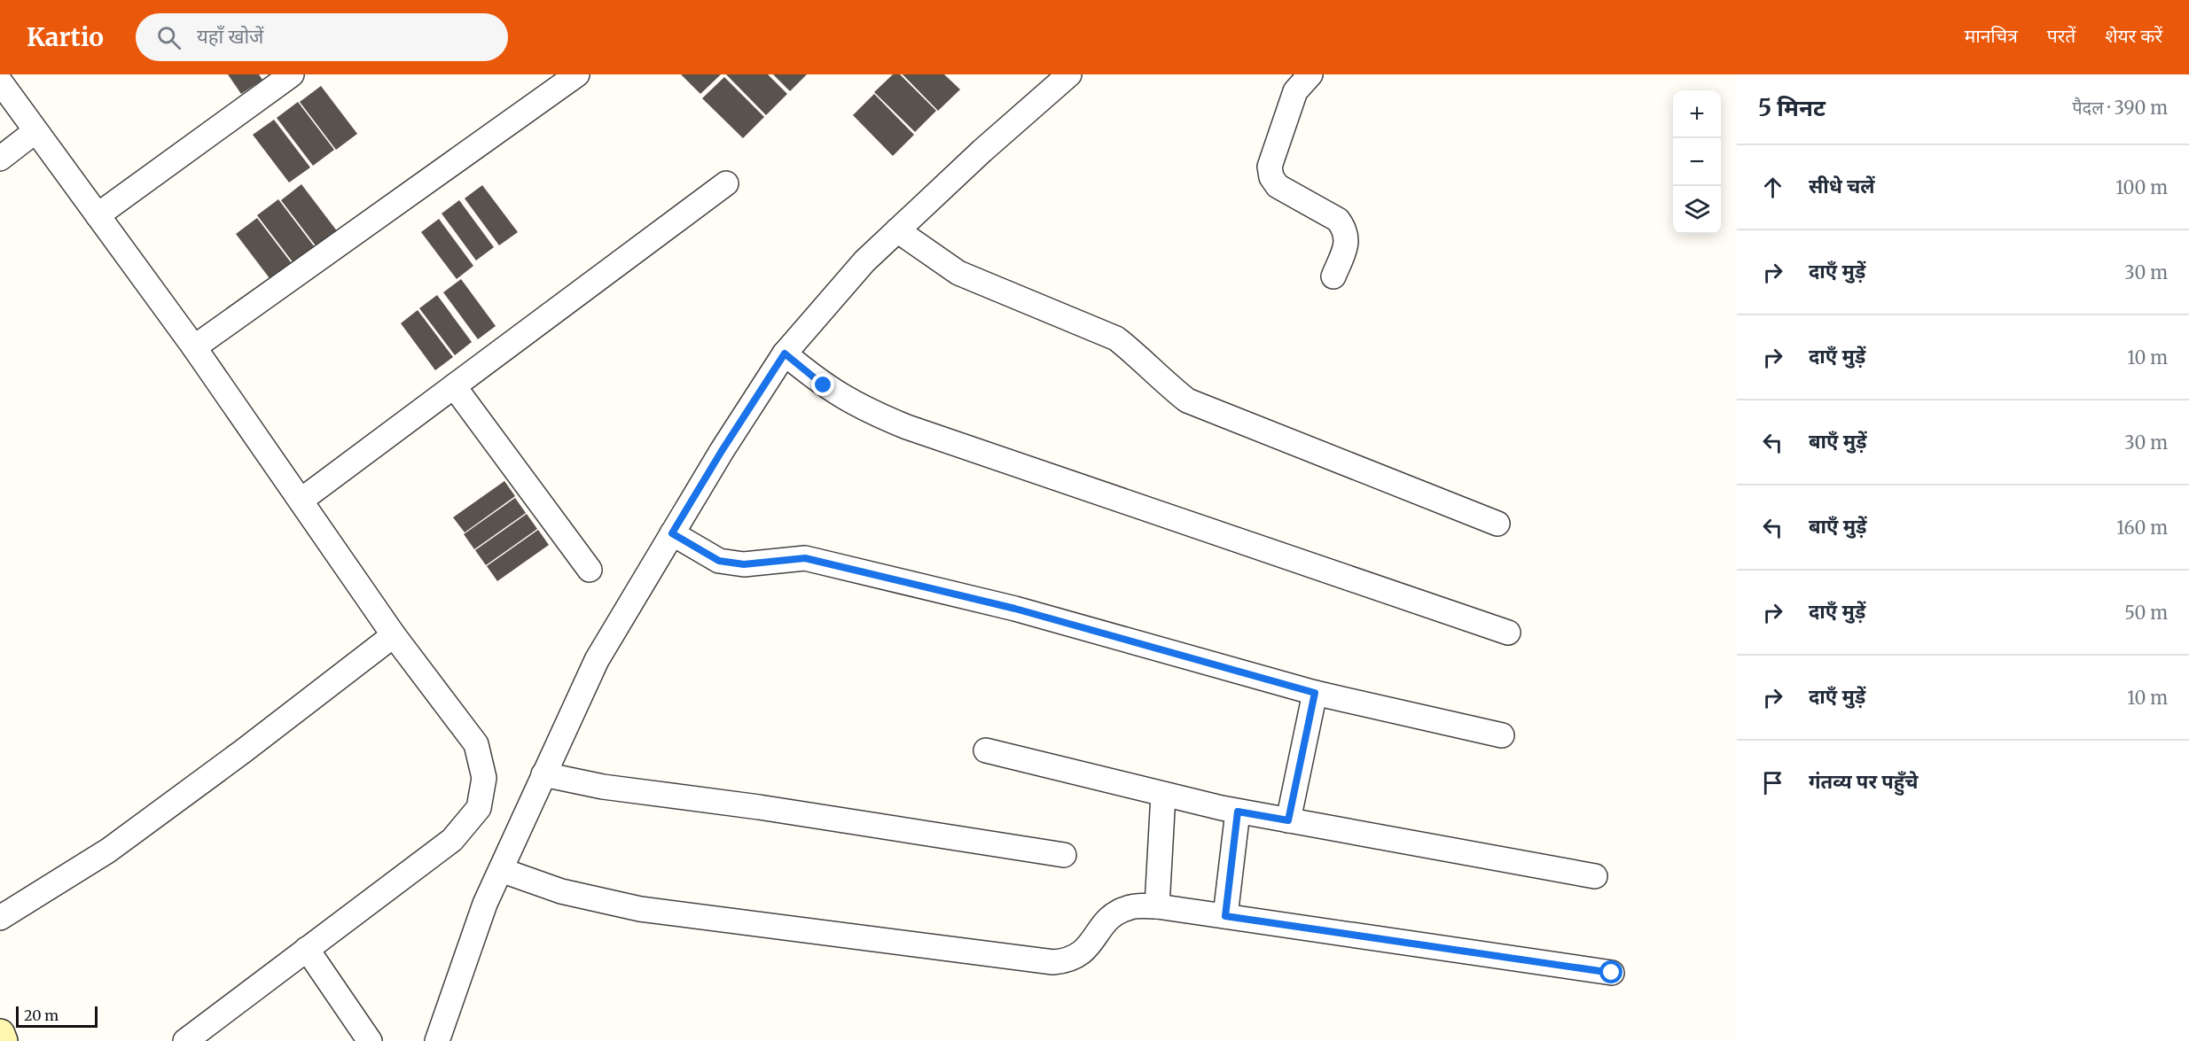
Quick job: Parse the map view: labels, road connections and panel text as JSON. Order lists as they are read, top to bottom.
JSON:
{
  "scale_bar": "20 m",
  "page": {
    "header": "Kartio",
    "search": "यहाँ खोजें",
    "nav": ["मानचित्र", "परतें", "शेयर करें"],
    "heading": ["5 मिनट", "पैदल · 390 m"],
    "map_buttons": ["+", "−"],
    "list": [
      ["सीधे चलें", "100 m"],
      ["दाएँ मुड़ें", "30 m"],
      ["दाएँ मुड़ें", "10 m"],
      ["बाएँ मुड़ें", "30 m"],
      ["बाएँ मुड़ें", "160 m"],
      ["दाएँ मुड़ें", "50 m"],
      ["दाएँ मुड़ें", "10 m"],
      "गंतव्य पर पहुँचे"
    ],
    "scale": "20 m"
  }
}
